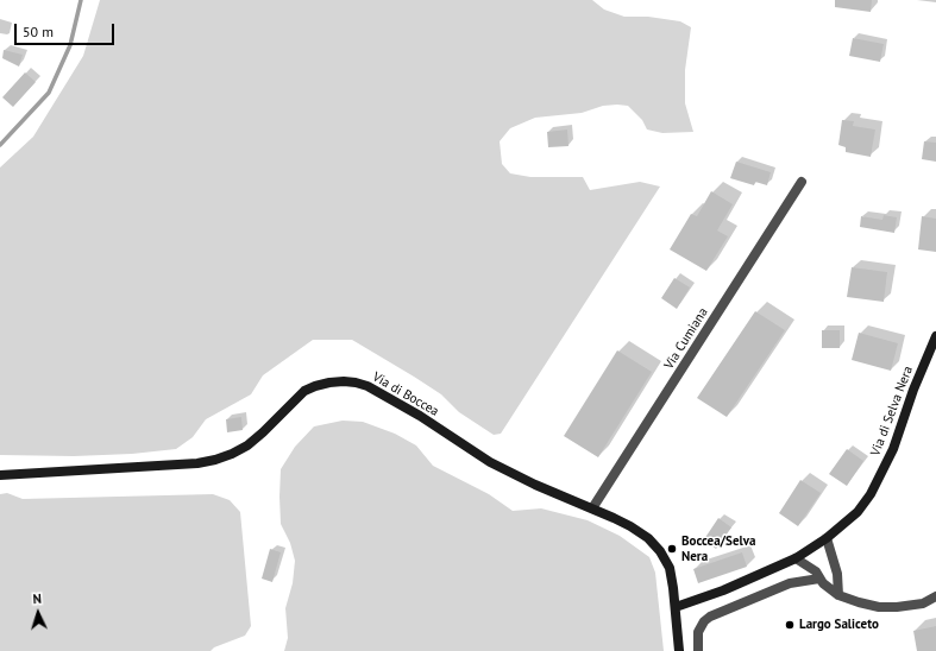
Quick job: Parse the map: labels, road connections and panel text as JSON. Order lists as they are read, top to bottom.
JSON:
{
  "streets": {
    "main road": ["Via di Boccea", "Via di Selva Nera"],
    "street": ["Via Cumiana"]
  },
  "crossings": [
    ["Via Cumiana", "Via di Boccea"],
    ["Via di Boccea", "Via di Selva Nera"]
  ],
  "places": ["Boccea/Selva Nera", "Largo Saliceto"],
  "scale_bar": "50 m",
  "north": "top"
}
